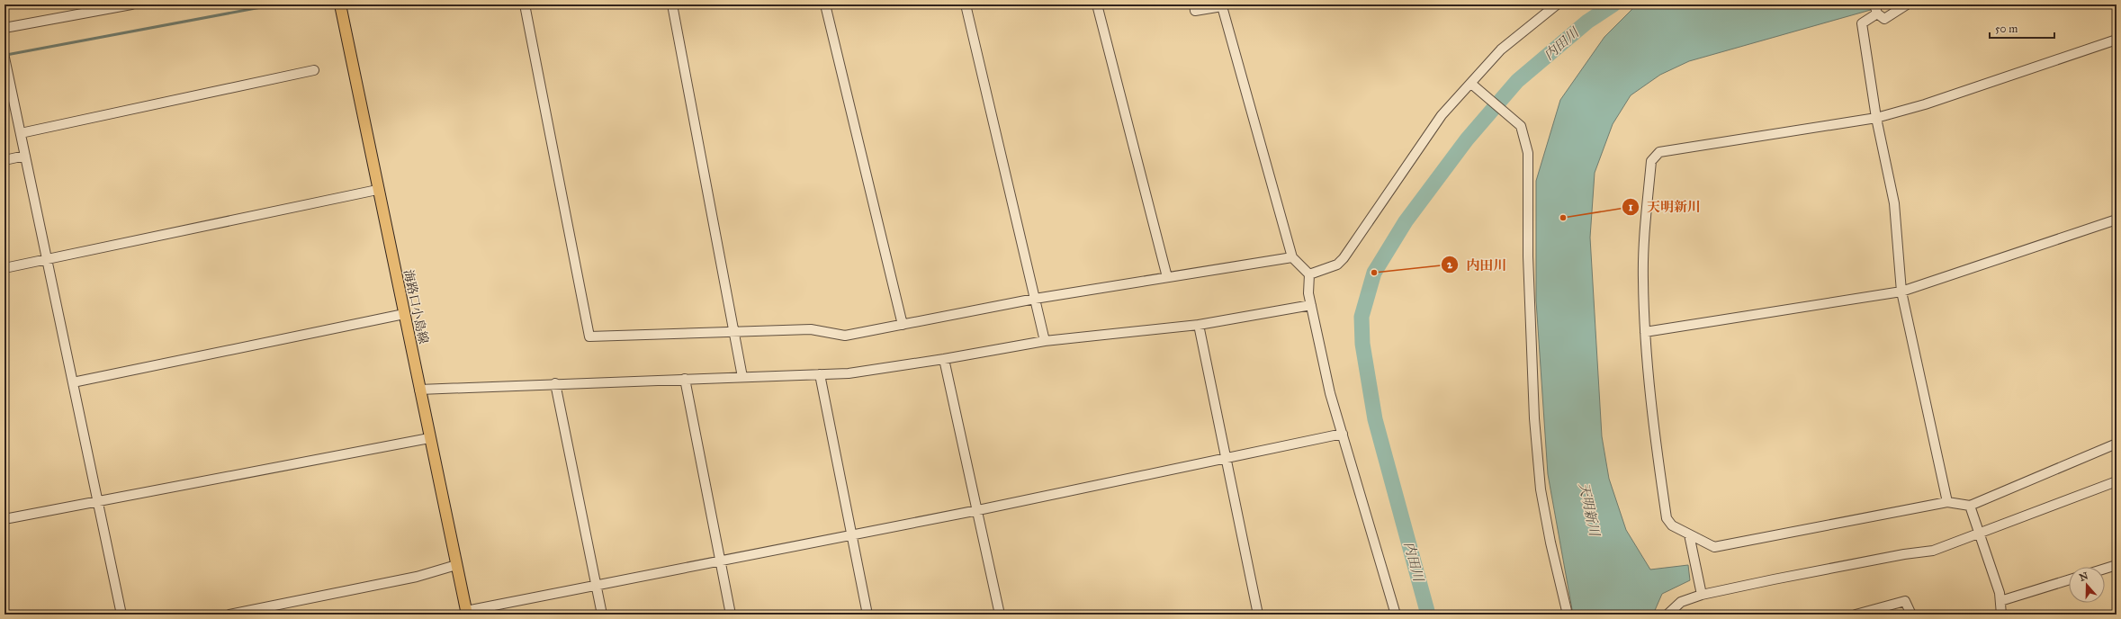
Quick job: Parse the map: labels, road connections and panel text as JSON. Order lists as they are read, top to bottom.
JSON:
{
  "streets": {
    "main road": ["海路口小島線"]
  },
  "water": ["内田川", "天明新川"],
  "places": ["天明新川", "内田川"],
  "scale_bar": "50 m",
  "north": "top"
}
